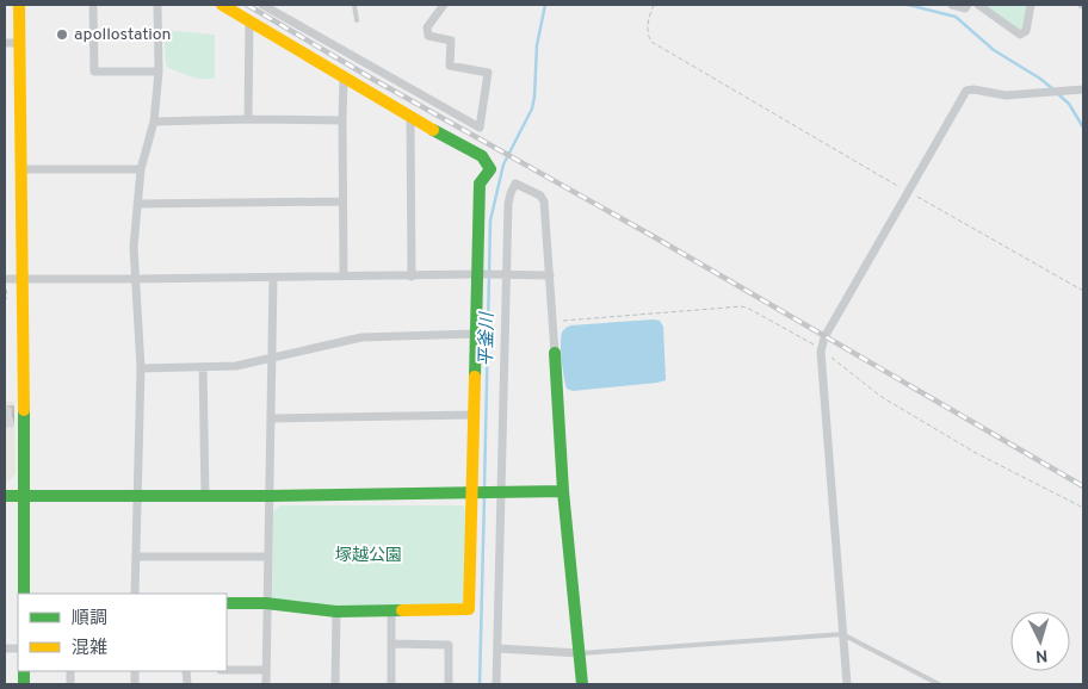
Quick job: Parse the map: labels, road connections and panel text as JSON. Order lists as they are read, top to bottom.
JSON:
{
  "water": ["平釜川"],
  "parks": ["塚越公園"],
  "places": ["apollostation"],
  "legend": ["順調", "混雑"],
  "north": "bottom"
}
